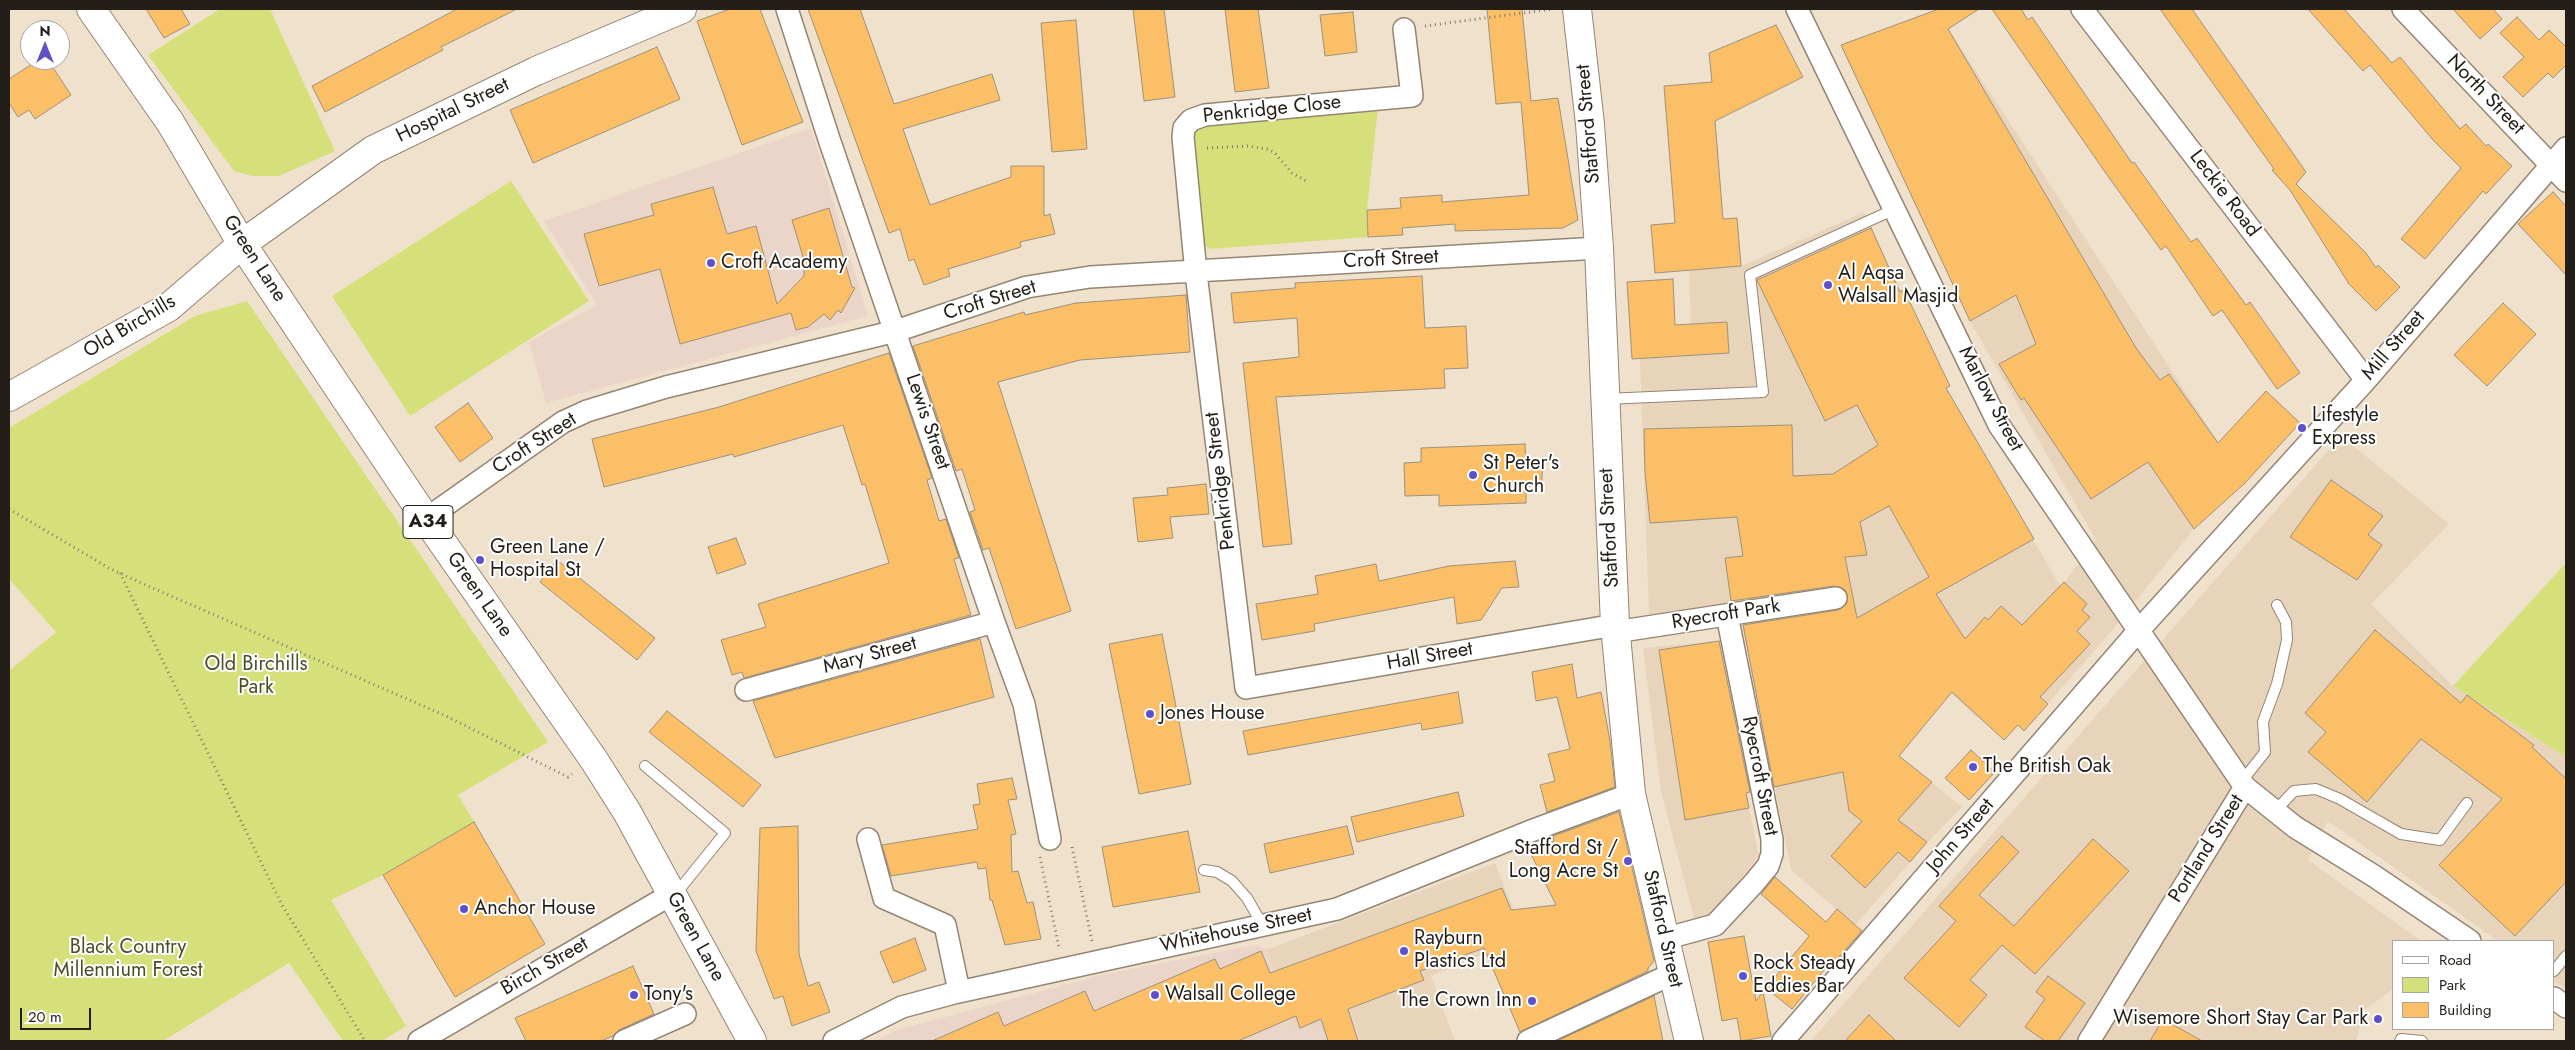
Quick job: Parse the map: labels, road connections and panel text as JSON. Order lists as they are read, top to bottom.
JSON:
{
  "streets": {
    "main road": [
      "Hospital Street",
      "Stafford Street",
      "Green Lane",
      "Old Birchills",
      "A34"
    ],
    "street": [
      "North Street",
      "Penkridge Close",
      "Leckie Road",
      "Croft Street",
      "Mill Street",
      "Marlow Street",
      "Lewis Street",
      "Penkridge Street",
      "Ryecroft Park",
      "Mary Street",
      "Hall Street",
      "Ryecroft Street",
      "John Street",
      "Portland Street",
      "Whitehouse Street",
      "Birch Street"
    ]
  },
  "crossings": [
    ["North Street", "Mill Street"],
    ["Penkridge Close", "Croft Street"],
    ["Penkridge Close", "Penkridge Street"],
    ["Hospital Street", "Green Lane"],
    ["Hospital Street", "Old Birchills"],
    ["Stafford Street", "Croft Street"],
    ["Stafford Street", "Ryecroft Park"],
    ["Stafford Street", "Hall Street"],
    ["Stafford Street", "Ryecroft Street"],
    ["Stafford Street", "Whitehouse Street"],
    ["Leckie Road", "Mill Street"],
    ["Green Lane", "Croft Street"],
    ["Green Lane", "Old Birchills"],
    ["Green Lane", "Birch Street"],
    ["Croft Street", "Lewis Street"],
    ["Croft Street", "Penkridge Street"],
    ["Mill Street", "Marlow Street"],
    ["Mill Street", "John Street"],
    ["Marlow Street", "John Street"],
    ["Marlow Street", "Portland Street"],
    ["Lewis Street", "Mary Street"],
    ["Penkridge Street", "Hall Street"],
    ["Ryecroft Park", "Hall Street"],
    ["Ryecroft Park", "Ryecroft Street"]
  ],
  "parks": ["Old Birchills Park", "Black Country Millennium Forest"],
  "places": [
    "Croft Academy",
    "Al Aqsa Walsall Masjid",
    "Lifestyle Express",
    "St Peter's Church",
    "Green Lane / Hospital St",
    "Jones House",
    "The British Oak",
    "Stafford St / Long Acre St",
    "Anchor House",
    "Rayburn Plastics Ltd",
    "Rock Steady Eddies Bar",
    "Tony's",
    "Walsall College",
    "The Crown Inn",
    "Wisemore Short Stay Car Park"
  ],
  "legend": ["Road", "Park", "Building"],
  "scale_bar": "20 m",
  "north": "top"
}
